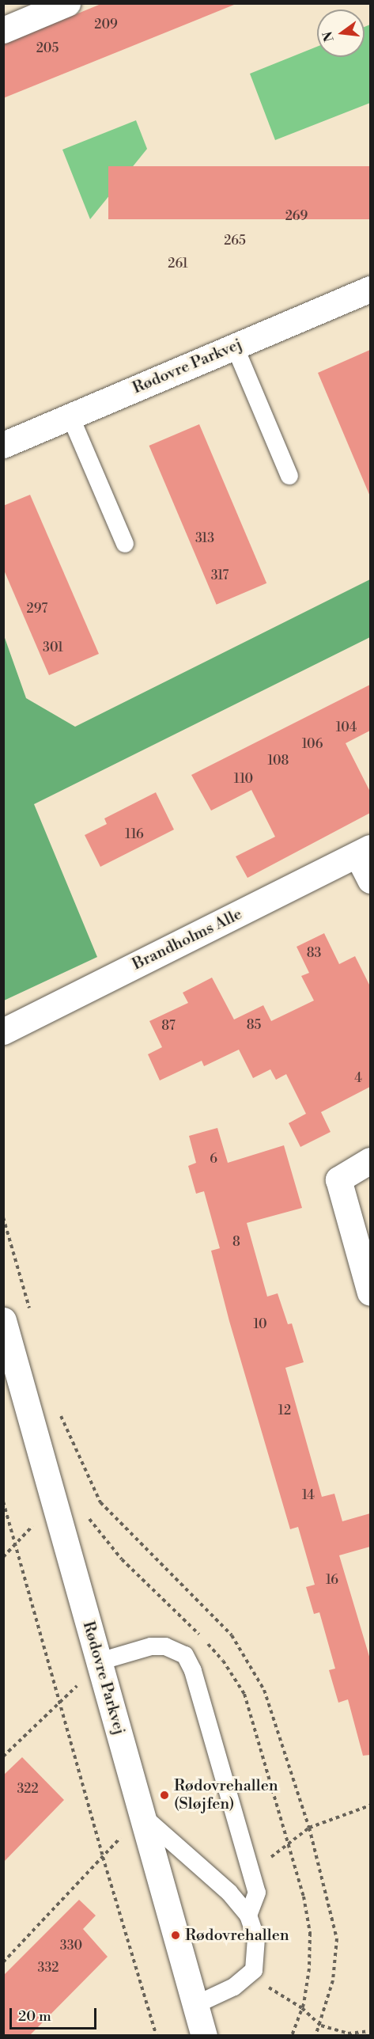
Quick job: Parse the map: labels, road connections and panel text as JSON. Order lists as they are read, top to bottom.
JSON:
{
  "streets": {
    "street": ["Rødovre Parkvej", "Brandholms Alle"]
  },
  "places": ["Rødovrehallen (Sløjfen)", "Rødovrehallen"],
  "house_numbers": [
    "209",
    "205",
    "269",
    "265",
    "261",
    "313",
    "317",
    "297",
    "301",
    "104",
    "106",
    "108",
    "110",
    "116",
    "83",
    "85",
    "87",
    "4",
    "6",
    "8",
    "10",
    "12",
    "14",
    "16",
    "322",
    "330",
    "332"
  ],
  "scale_bar": "20 m",
  "north": "left"
}
